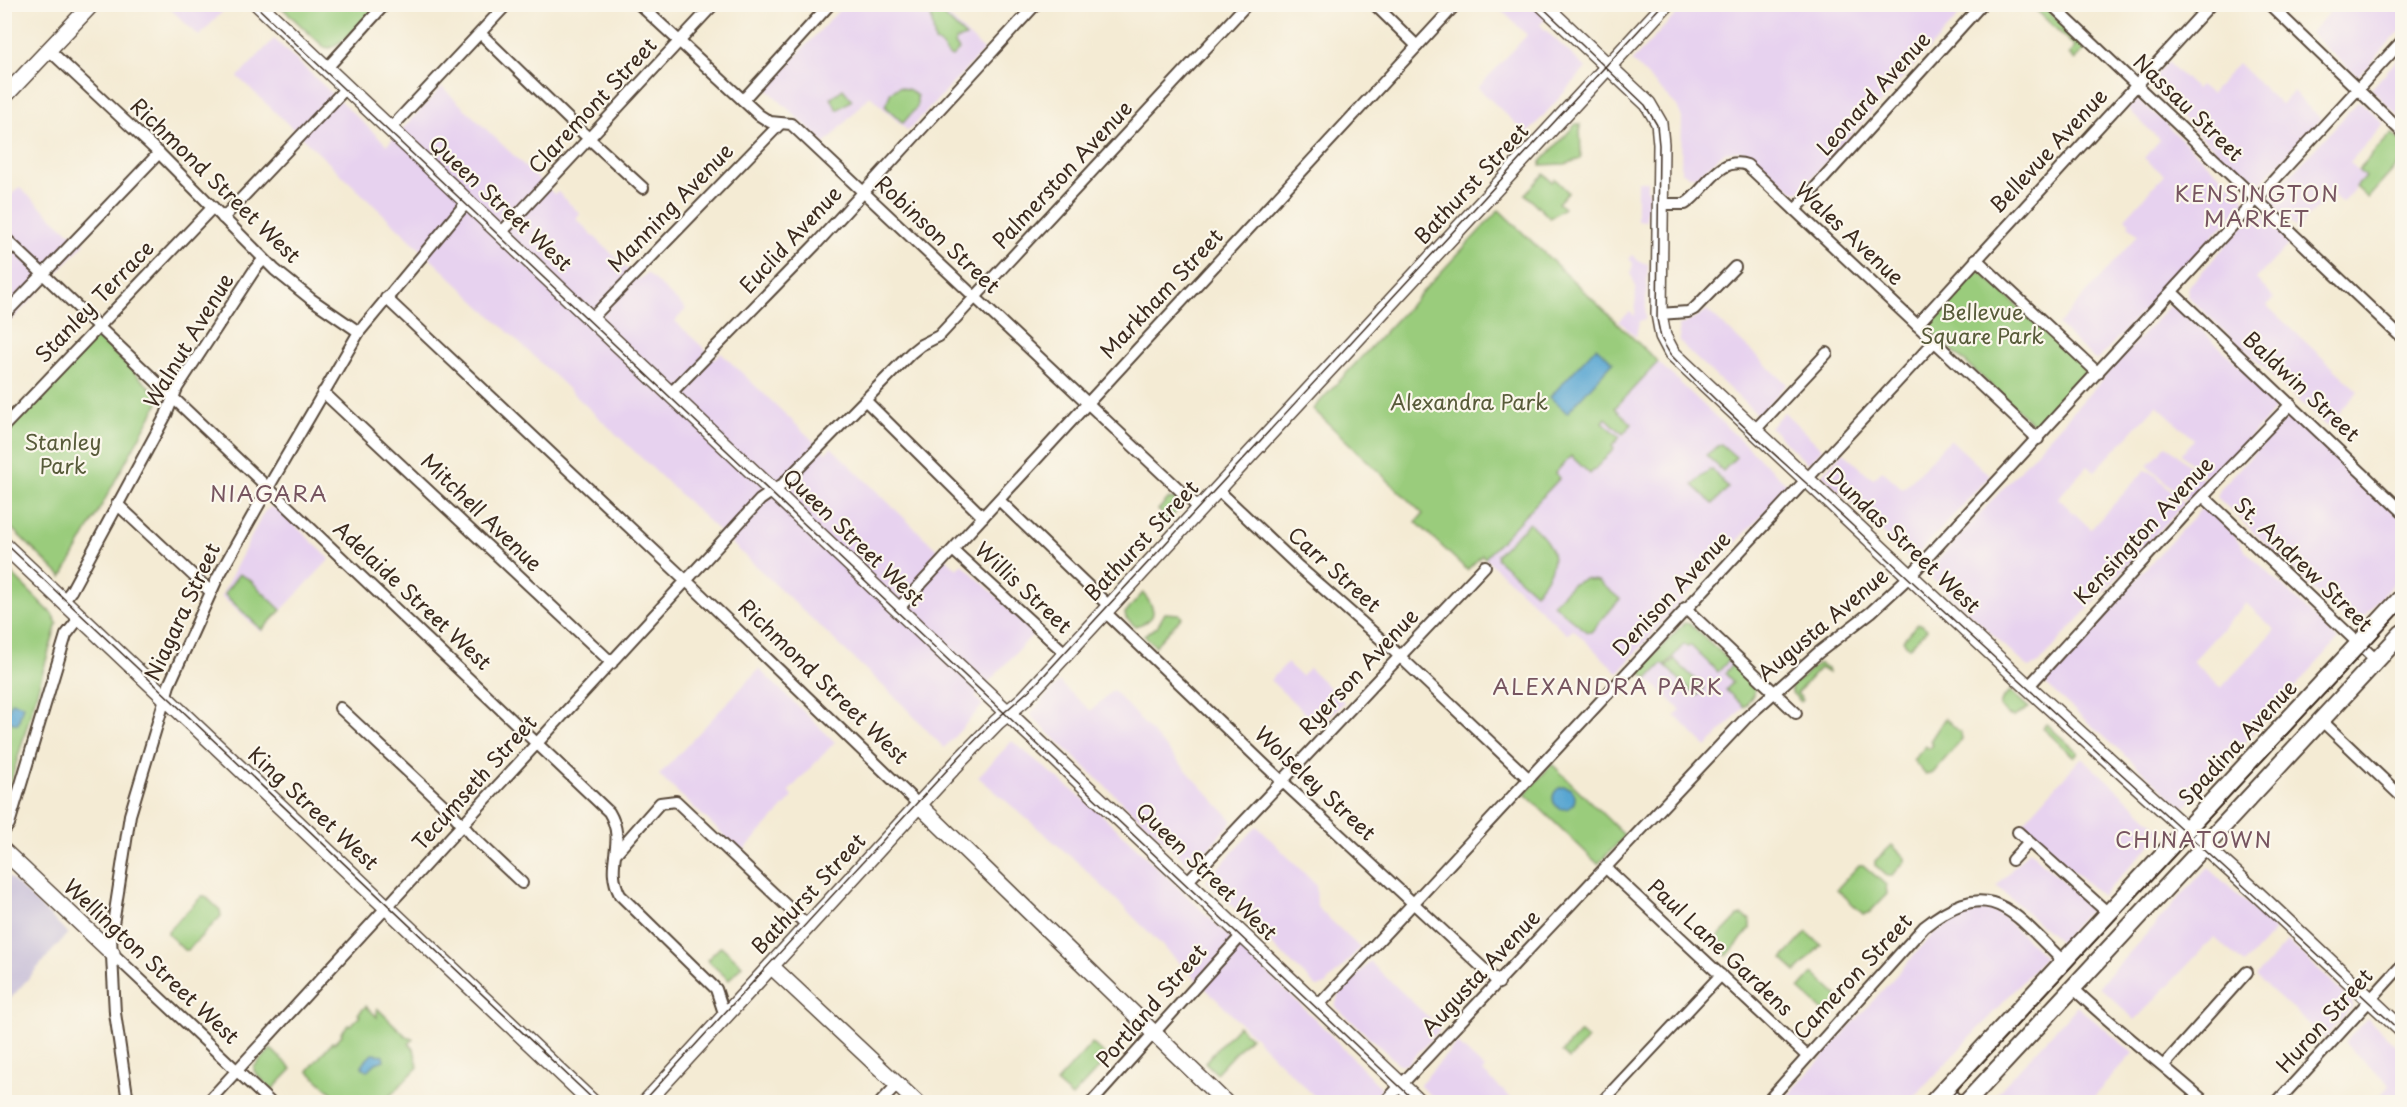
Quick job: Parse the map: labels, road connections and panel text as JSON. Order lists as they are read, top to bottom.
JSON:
{
  "streets": {
    "main road": [
      "Richmond Street West",
      "Bathurst Street",
      "Queen Street West",
      "Dundas Street West",
      "Spadina Avenue",
      "King Street West",
      "Wellington Street West"
    ],
    "street": [
      "Leonard Avenue",
      "Claremont Street",
      "Nassau Street",
      "Bellevue Avenue",
      "Palmerston Avenue",
      "Manning Avenue",
      "Wales Avenue",
      "Robinson Street",
      "Euclid Avenue",
      "Markham Street",
      "Stanley Terrace",
      "Walnut Avenue",
      "Baldwin Street",
      "Mitchell Avenue",
      "Kensington Avenue",
      "St. Andrew Street",
      "Carr Street",
      "Willis Street",
      "Denison Avenue",
      "Adelaide Street West",
      "Niagara Street",
      "Augusta Avenue",
      "Ryerson Avenue",
      "Tecumseth Street",
      "Wolseley Street",
      "Paul Lane Gardens",
      "Cameron Street",
      "Portland Street",
      "Huron Street"
    ]
  },
  "crossings": [
    ["Leonard Avenue", "Wales Avenue"],
    ["Claremont Street", "Queen Street West"],
    ["Claremont Street", "Robinson Street"],
    ["Nassau Street", "Bellevue Avenue"],
    ["Nassau Street", "Augusta Avenue"],
    ["Bellevue Avenue", "Wales Avenue"],
    ["Palmerston Avenue", "Queen Street West"],
    ["Palmerston Avenue", "Robinson Street"],
    ["Palmerston Avenue", "Tecumseth Street"],
    ["Richmond Street West", "Bathurst Street"],
    ["Richmond Street West", "Stanley Terrace"],
    ["Richmond Street West", "Walnut Avenue"],
    ["Richmond Street West", "Niagara Street"],
    ["Richmond Street West", "Tecumseth Street"],
    ["Richmond Street West", "Portland Street"],
    ["Bathurst Street", "Queen Street West"],
    ["Bathurst Street", "Robinson Street"],
    ["Bathurst Street", "Dundas Street West"],
    ["Bathurst Street", "Carr Street"],
    ["Bathurst Street", "Willis Street"],
    ["Bathurst Street", "Adelaide Street West"],
    ["Bathurst Street", "Wolseley Street"],
    ["Queen Street West", "Manning Avenue"],
    ["Queen Street West", "Euclid Avenue"],
    ["Queen Street West", "Markham Street"],
    ["Queen Street West", "Denison Avenue"],
    ["Queen Street West", "Niagara Street"],
    ["Queen Street West", "Augusta Avenue"],
    ["Queen Street West", "Ryerson Avenue"],
    ["Queen Street West", "Tecumseth Street"],
    ["Queen Street West", "Portland Street"],
    ["Manning Avenue", "Robinson Street"],
    ["Wales Avenue", "Dundas Street West"],
    ["Wales Avenue", "Denison Avenue"],
    ["Wales Avenue", "Augusta Avenue"],
    ["Robinson Street", "Euclid Avenue"],
    ["Robinson Street", "Markham Street"],
    ["Markham Street", "Willis Street"],
    ["Markham Street", "Wolseley Street"],
    ["Stanley Terrace", "Adelaide Street West"],
    ["Walnut Avenue", "Adelaide Street West"],
    ["Walnut Avenue", "King Street West"],
    ["Baldwin Street", "Kensington Avenue"],
    ["Baldwin Street", "Augusta Avenue"],
    ["Mitchell Avenue", "Niagara Street"],
    ["Mitchell Avenue", "Tecumseth Street"],
    ["Kensington Avenue", "Dundas Street West"],
    ["Kensington Avenue", "St. Andrew Street"],
    ["Dundas Street West", "Denison Avenue"],
    ["Dundas Street West", "Augusta Avenue"],
    ["Dundas Street West", "Spadina Avenue"],
    ["Dundas Street West", "Huron Street"],
    ["St. Andrew Street", "Spadina Avenue"],
    ["Carr Street", "Denison Avenue"],
    ["Carr Street", "Ryerson Avenue"],
    ["Denison Avenue", "Wolseley Street"],
    ["Adelaide Street West", "Niagara Street"],
    ["Adelaide Street West", "Tecumseth Street"],
    ["Niagara Street", "King Street West"],
    ["Niagara Street", "Wellington Street West"],
    ["Augusta Avenue", "Wolseley Street"],
    ["Augusta Avenue", "Paul Lane Gardens"],
    ["Ryerson Avenue", "Wolseley Street"],
    ["Spadina Avenue", "Cameron Street"],
    ["Tecumseth Street", "King Street West"],
    ["Tecumseth Street", "Wellington Street West"],
    ["Paul Lane Gardens", "Cameron Street"]
  ],
  "districts": [
    "KENSINGTON MARKET",
    "NIAGARA",
    "ALEXANDRA PARK",
    "CHINATOWN"
  ],
  "parks": ["Bellevue Square Park", "Alexandra Park", "Stanley Park"]
}
